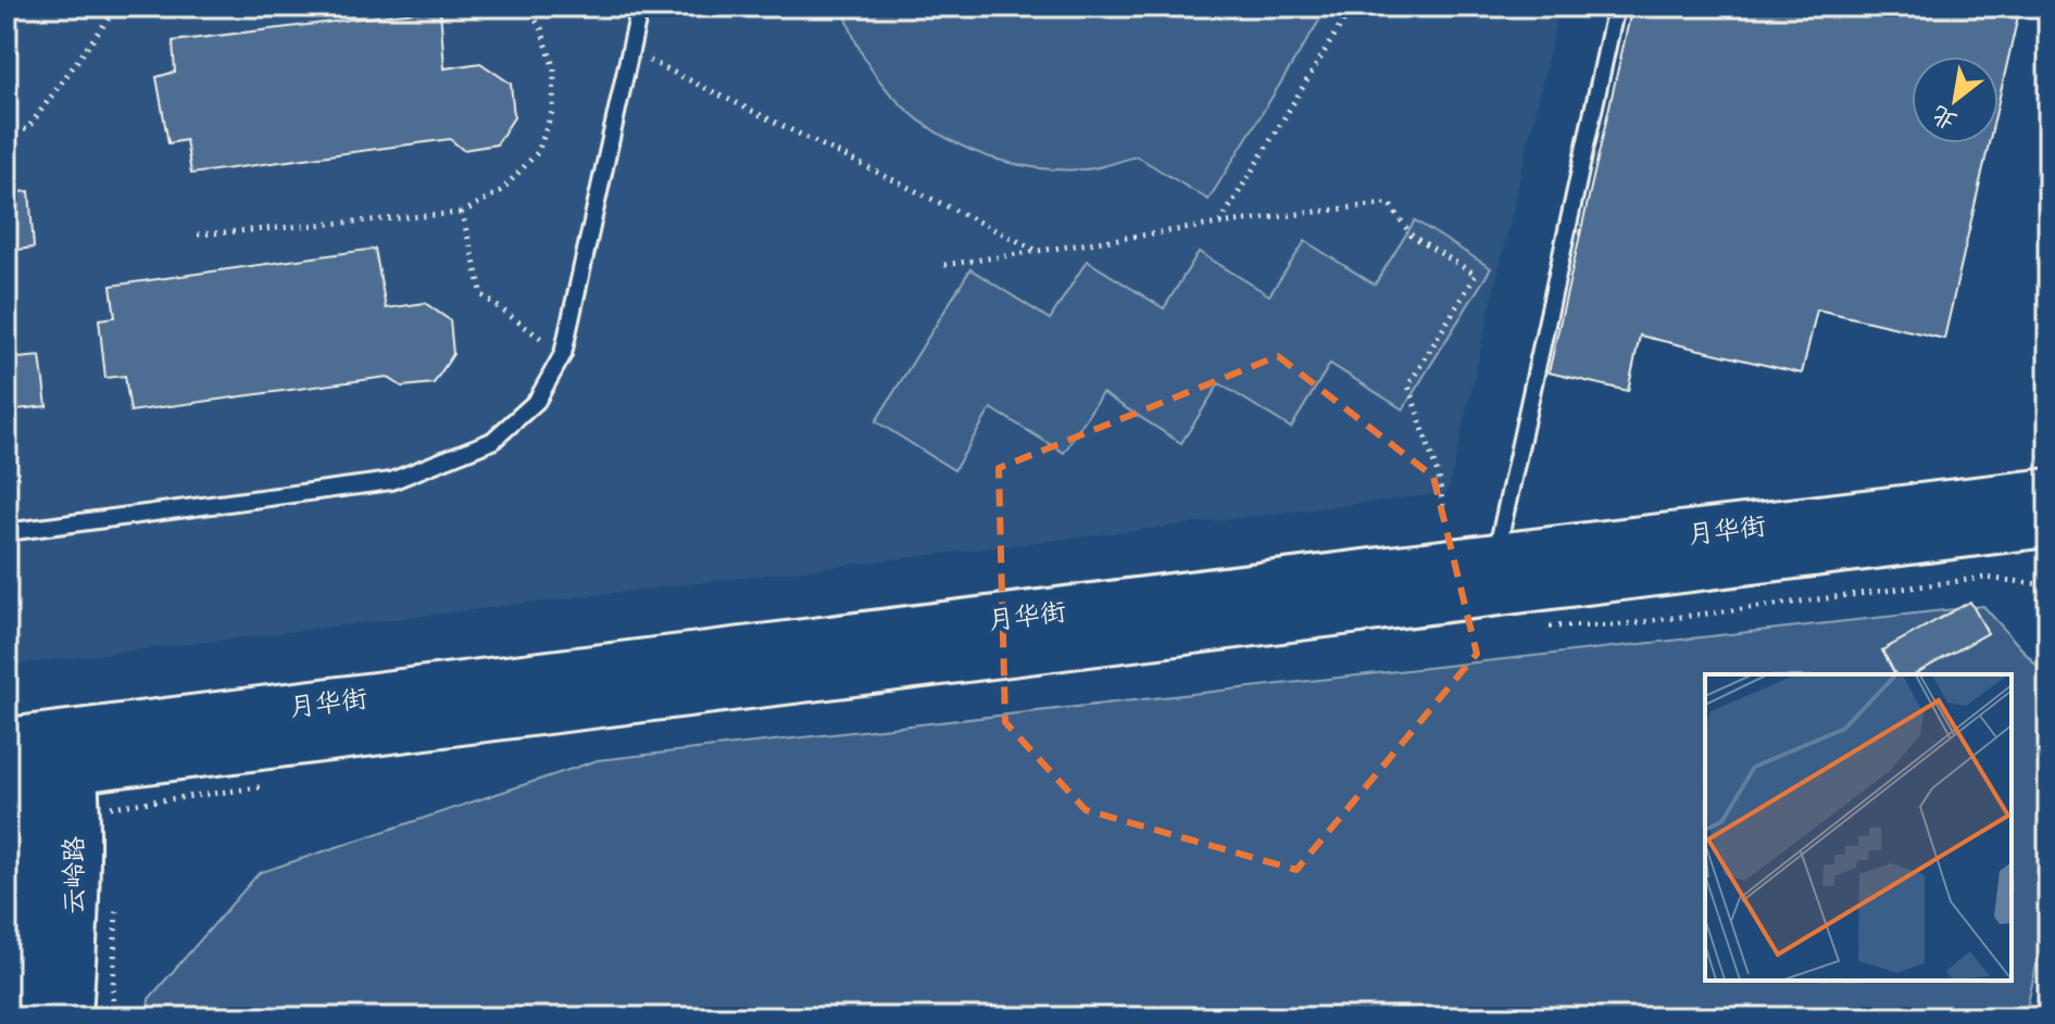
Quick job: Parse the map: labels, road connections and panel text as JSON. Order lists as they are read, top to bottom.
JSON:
{
  "streets": {
    "street": ["月华街", "云岭路"]
  },
  "crossings": [
    ["月华街", "云岭路"]
  ],
  "north": "bottom left"
}
